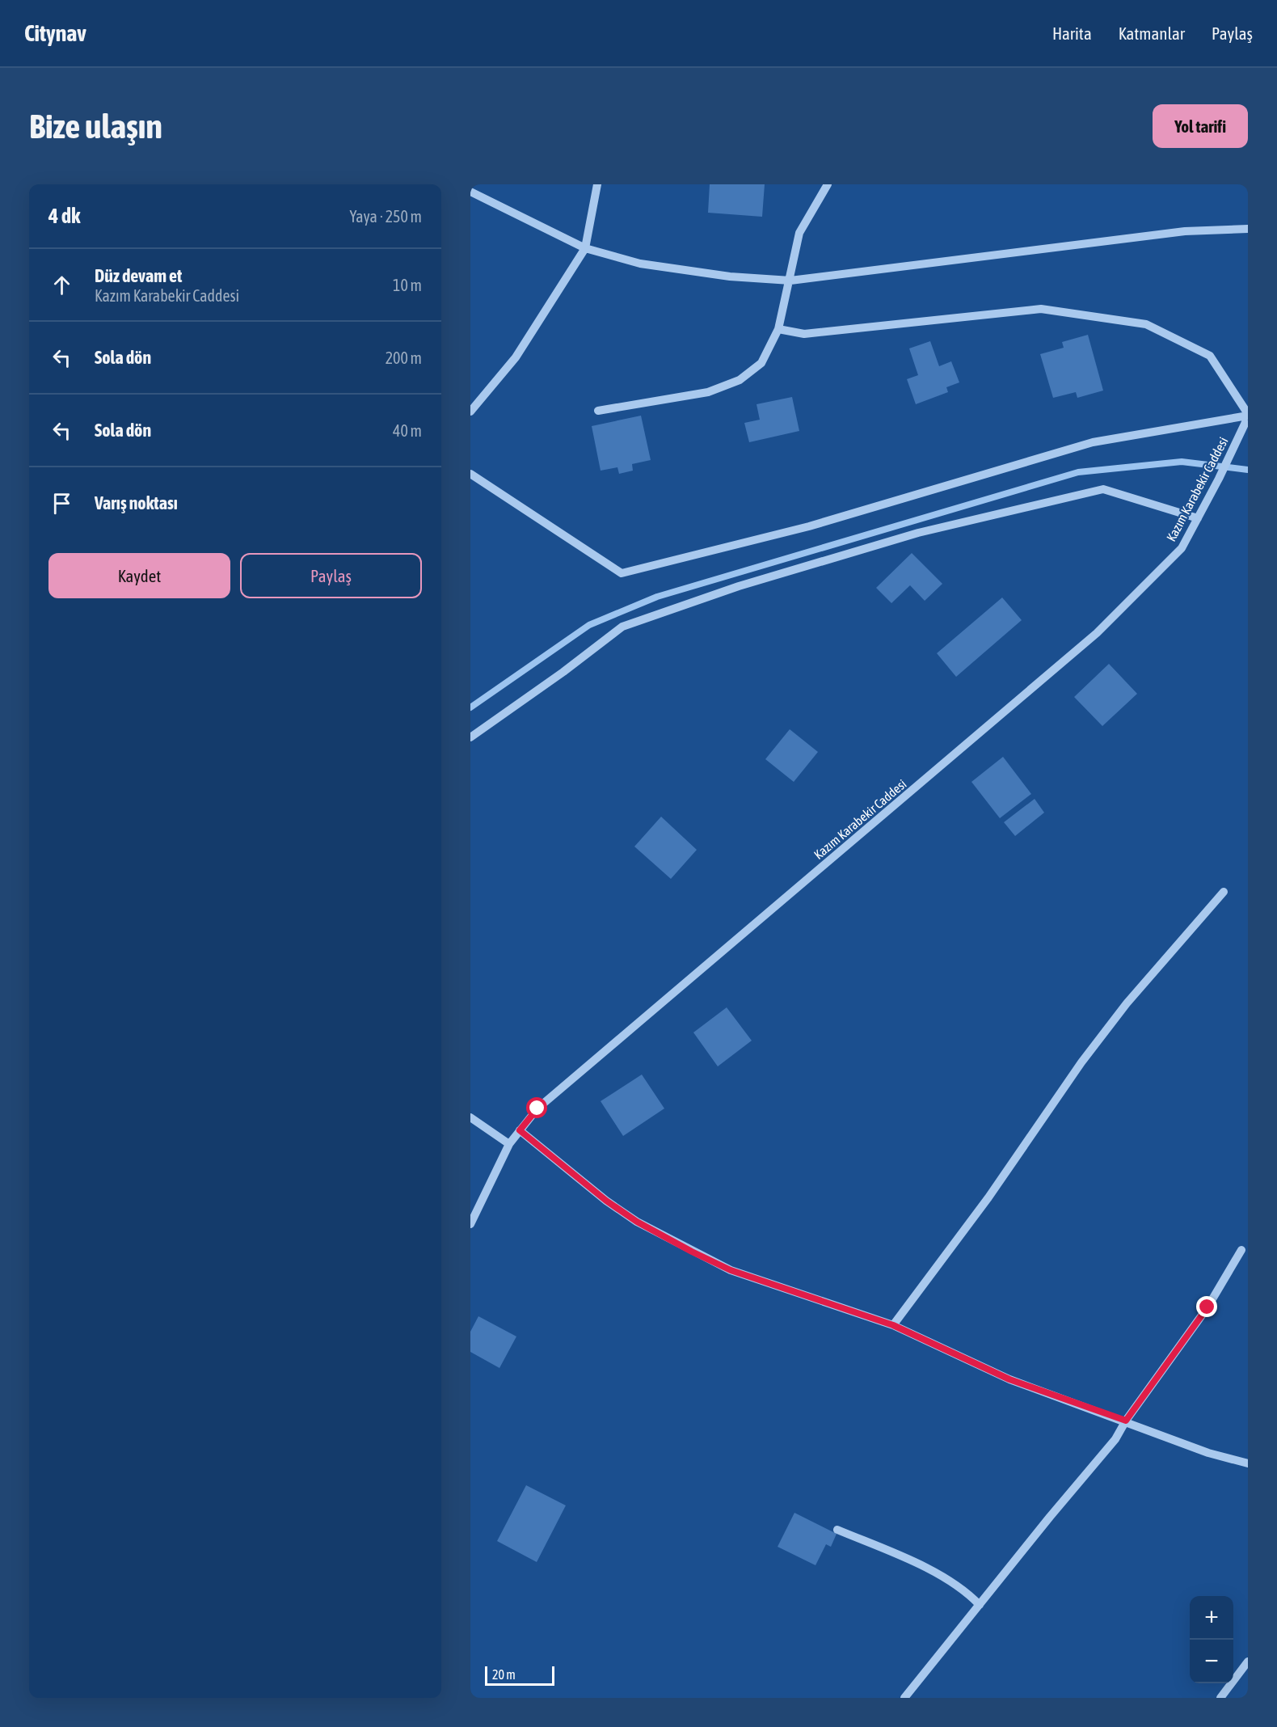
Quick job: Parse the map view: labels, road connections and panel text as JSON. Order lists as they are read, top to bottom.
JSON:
{
  "streets": {
    "street": ["Kazım Karabekir Caddesi"]
  },
  "scale_bar": "20 m",
  "page": {
    "header": "Citynav",
    "nav": ["Harita", "Katmanlar", "Paylaş"],
    "buttons": [
      "Yol tarifi",
      ["Kaydet", "Paylaş"]
    ],
    "title": "Bize ulaşın",
    "heading": ["4 dk", "Yaya · 250 m"],
    "list": [
      ["Düz devam et", "Kazım Karabekir Caddesi", "10 m"],
      ["Sola dön", "200 m"],
      ["Sola dön", "40 m"],
      "Varış noktası"
    ],
    "map_buttons": ["+", "−"],
    "scale": "20 m"
  }
}
